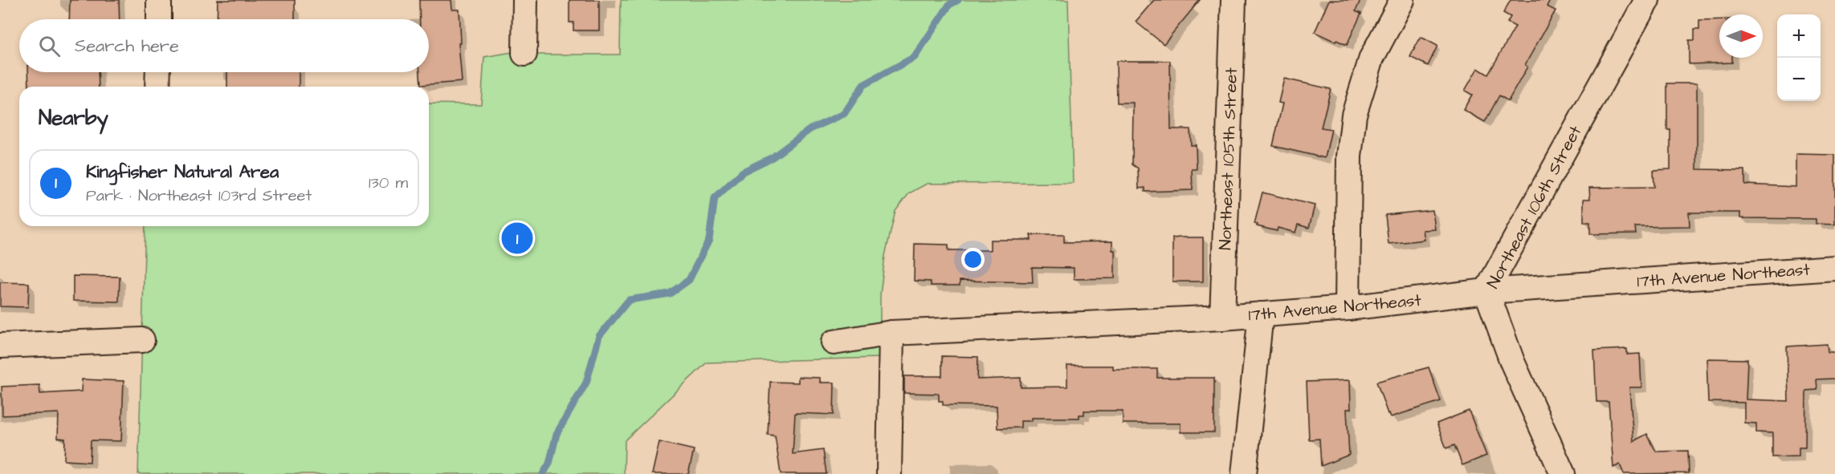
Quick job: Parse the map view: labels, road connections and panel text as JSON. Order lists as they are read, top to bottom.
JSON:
{
  "streets": {
    "street": ["Northeast 105th Street", "Northeast 106th Street", "17th Avenue Northeast"]
  },
  "crossings": [
    ["Northeast 105th Street", "17th Avenue Northeast"],
    ["Northeast 106th Street", "17th Avenue Northeast"]
  ],
  "north": "right",
  "page": {
    "map_buttons": ["+", "−"],
    "search": "Search here",
    "heading": "Nearby",
    "list": [
      {
        "mark": "1",
        "name": "Kingfisher Natural Area",
        "note": "Park · Northeast 103rd Street",
        "value": "130 m"
      }
    ],
    "pins": "1"
  }
}
